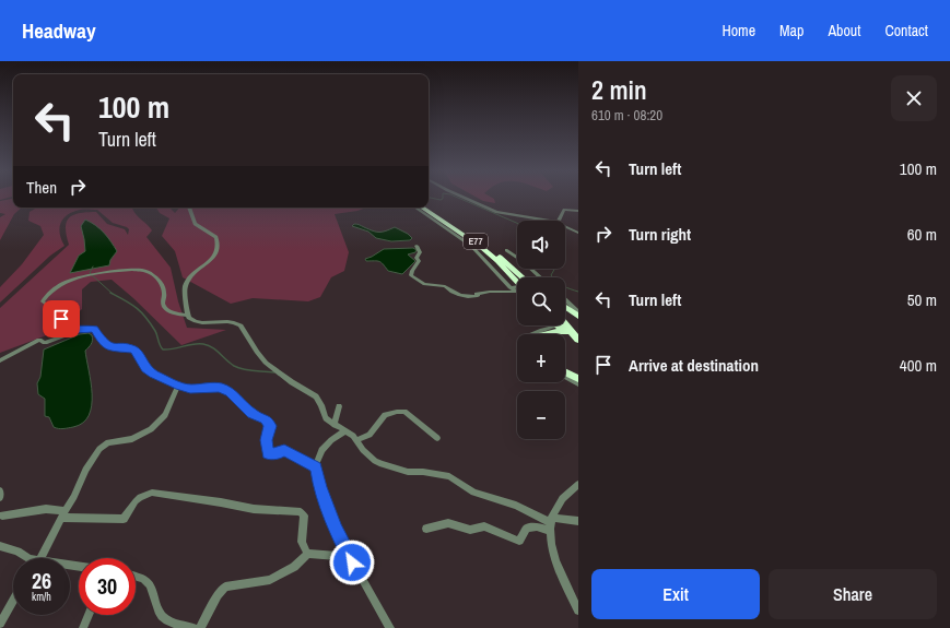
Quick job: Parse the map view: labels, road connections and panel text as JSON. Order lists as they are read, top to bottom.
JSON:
{
  "streets": {
    "highway": ["E77"]
  },
  "page": {
    "header": "Headway",
    "nav": [
      "Home",
      "Map",
      "About",
      "Contact"
    ],
    "heading": ["2 min", "610 m · 08:20"],
    "turn": ["100 m", "Turn left"],
    "list": [
      {
        "name": "Turn left",
        "value": "100 m"
      },
      {
        "name": "Turn right",
        "value": "60 m"
      },
      {
        "name": "Turn left",
        "value": "50 m"
      },
      {
        "name": "Arrive at destination",
        "value": "400 m"
      }
    ],
    "then": "Then",
    "map_buttons": ["+", "−"],
    "speed": "26 km/h",
    "limit": "30",
    "buttons": ["Exit", "Share"]
  }
}
